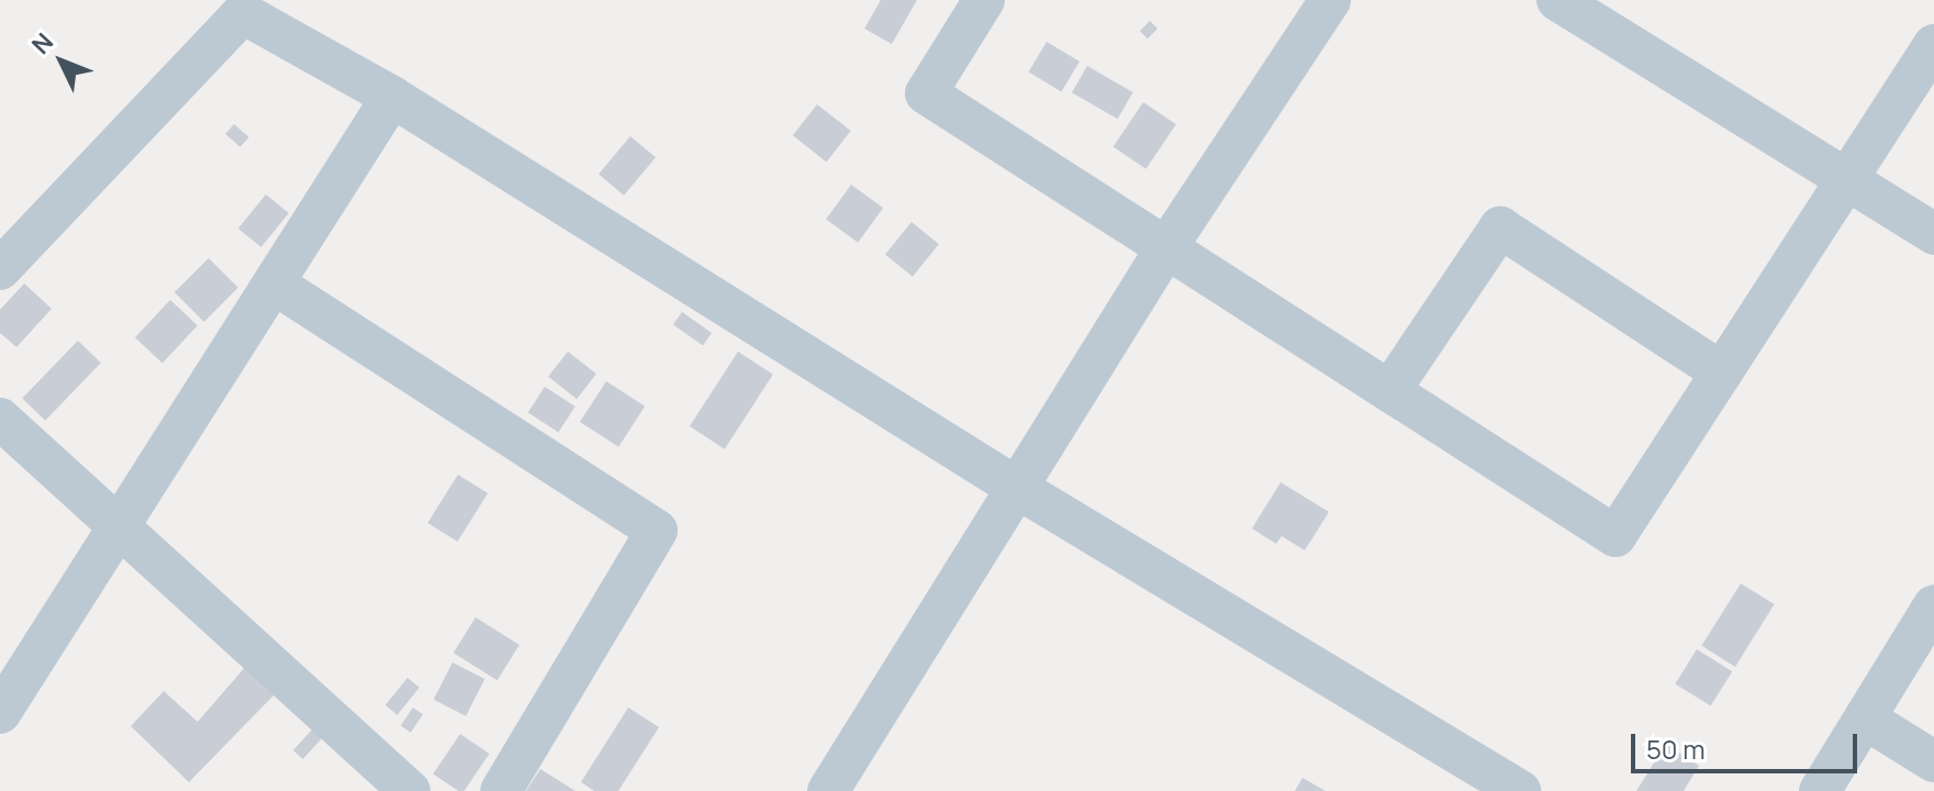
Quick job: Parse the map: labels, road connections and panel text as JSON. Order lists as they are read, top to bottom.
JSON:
{
  "scale_bar": "50 m",
  "north": "top left"
}
